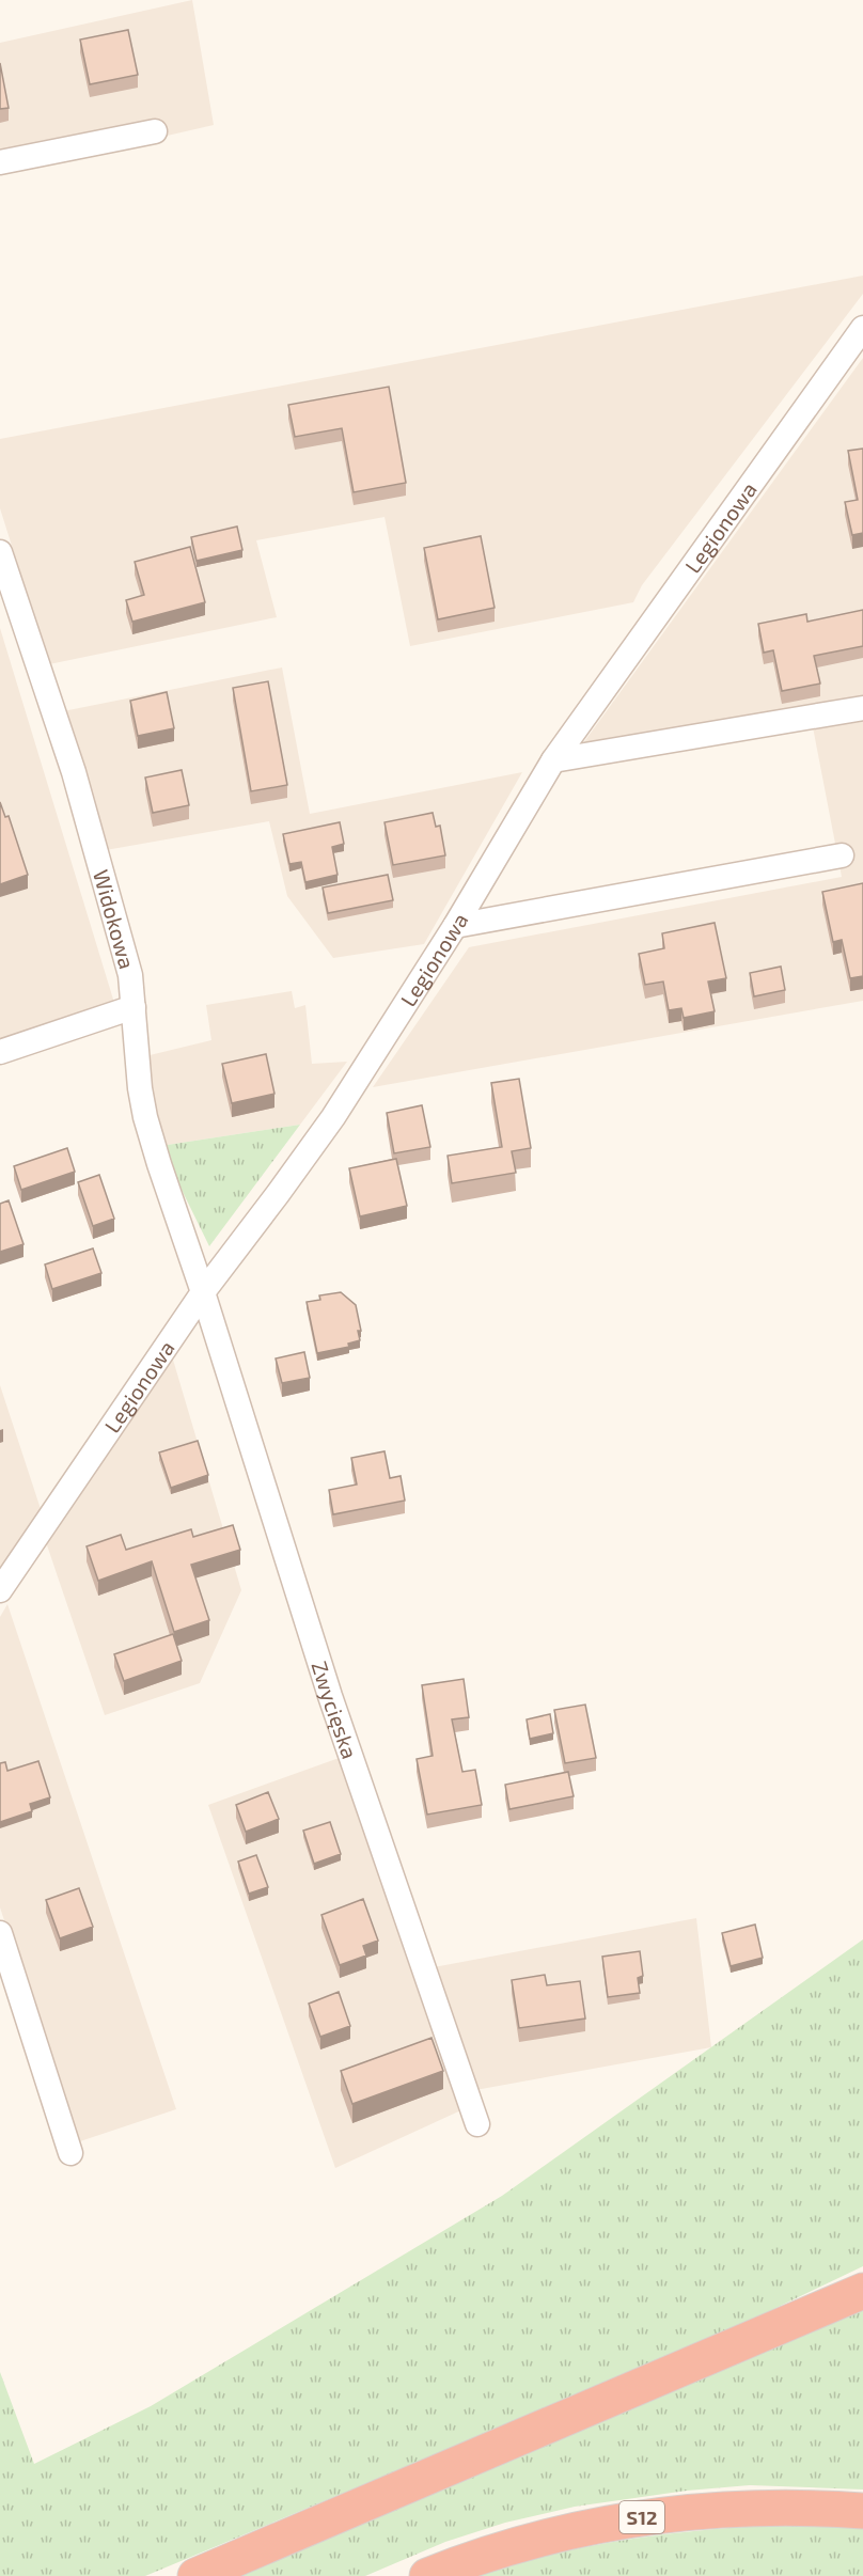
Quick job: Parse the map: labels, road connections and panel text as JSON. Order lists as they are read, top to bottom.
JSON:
{
  "streets": {
    "highway": ["S12"],
    "street": ["Legionowa", "Widokowa", "Zwycięska"]
  },
  "crossings": [
    ["Legionowa", "Widokowa"],
    ["Legionowa", "Zwycięska"],
    ["Widokowa", "Zwycięska"]
  ]
}
